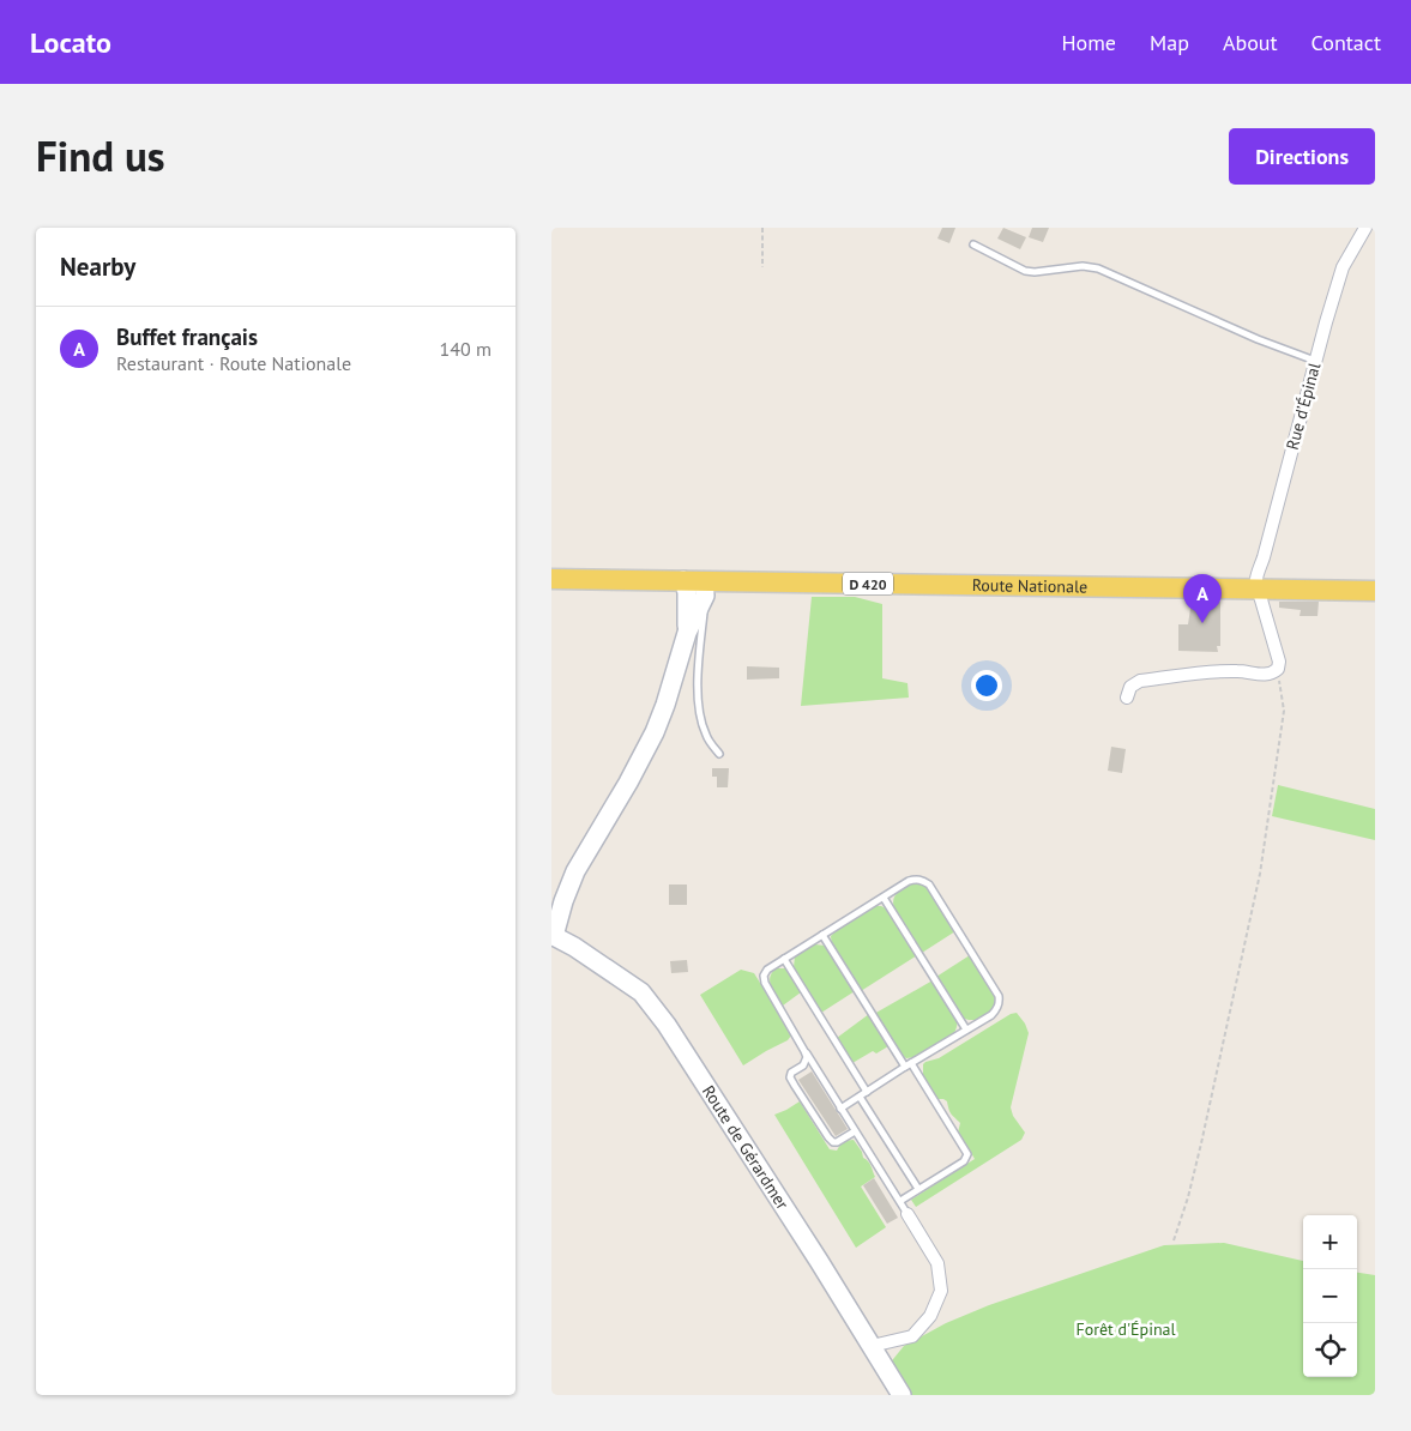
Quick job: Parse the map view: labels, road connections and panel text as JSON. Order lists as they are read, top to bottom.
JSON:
{
  "streets": {
    "main road": ["D 420", "Route Nationale", "Route de Gérardmer"],
    "street": ["Rue d’Épinal"]
  },
  "crossings": [
    ["Rue d’Épinal", "Route Nationale"],
    ["D 420", "Route Nationale"]
  ],
  "parks": ["Forêt d'Épinal"],
  "page": {
    "header": "Locato",
    "nav": [
      "Home",
      "Map",
      "About",
      "Contact"
    ],
    "title": "Find us",
    "buttons": "Directions",
    "heading": "Nearby",
    "list": [
      {
        "mark": "A",
        "name": "Buffet français",
        "note": "Restaurant · Route Nationale",
        "value": "140 m"
      }
    ],
    "pins": "A",
    "map_buttons": ["+", "−"]
  }
}
